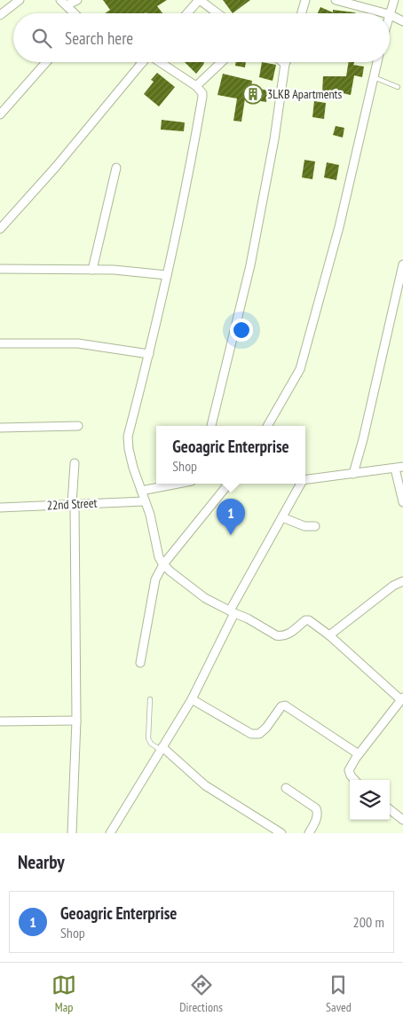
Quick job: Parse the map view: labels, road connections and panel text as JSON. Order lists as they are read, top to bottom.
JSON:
{
  "streets": {
    "street": ["22nd Street"]
  },
  "places": {
    "building": ["3LKB Apartments"]
  },
  "page": {
    "search": "Search here",
    "popup": ["Geoagric Enterprise", "Shop"],
    "pins": "1",
    "heading": "Nearby",
    "list": [
      {
        "mark": "1",
        "name": "Geoagric Enterprise",
        "note": "Shop",
        "value": "200 m"
      }
    ],
    "nav": ["Map", "Directions", "Saved"]
  }
}
